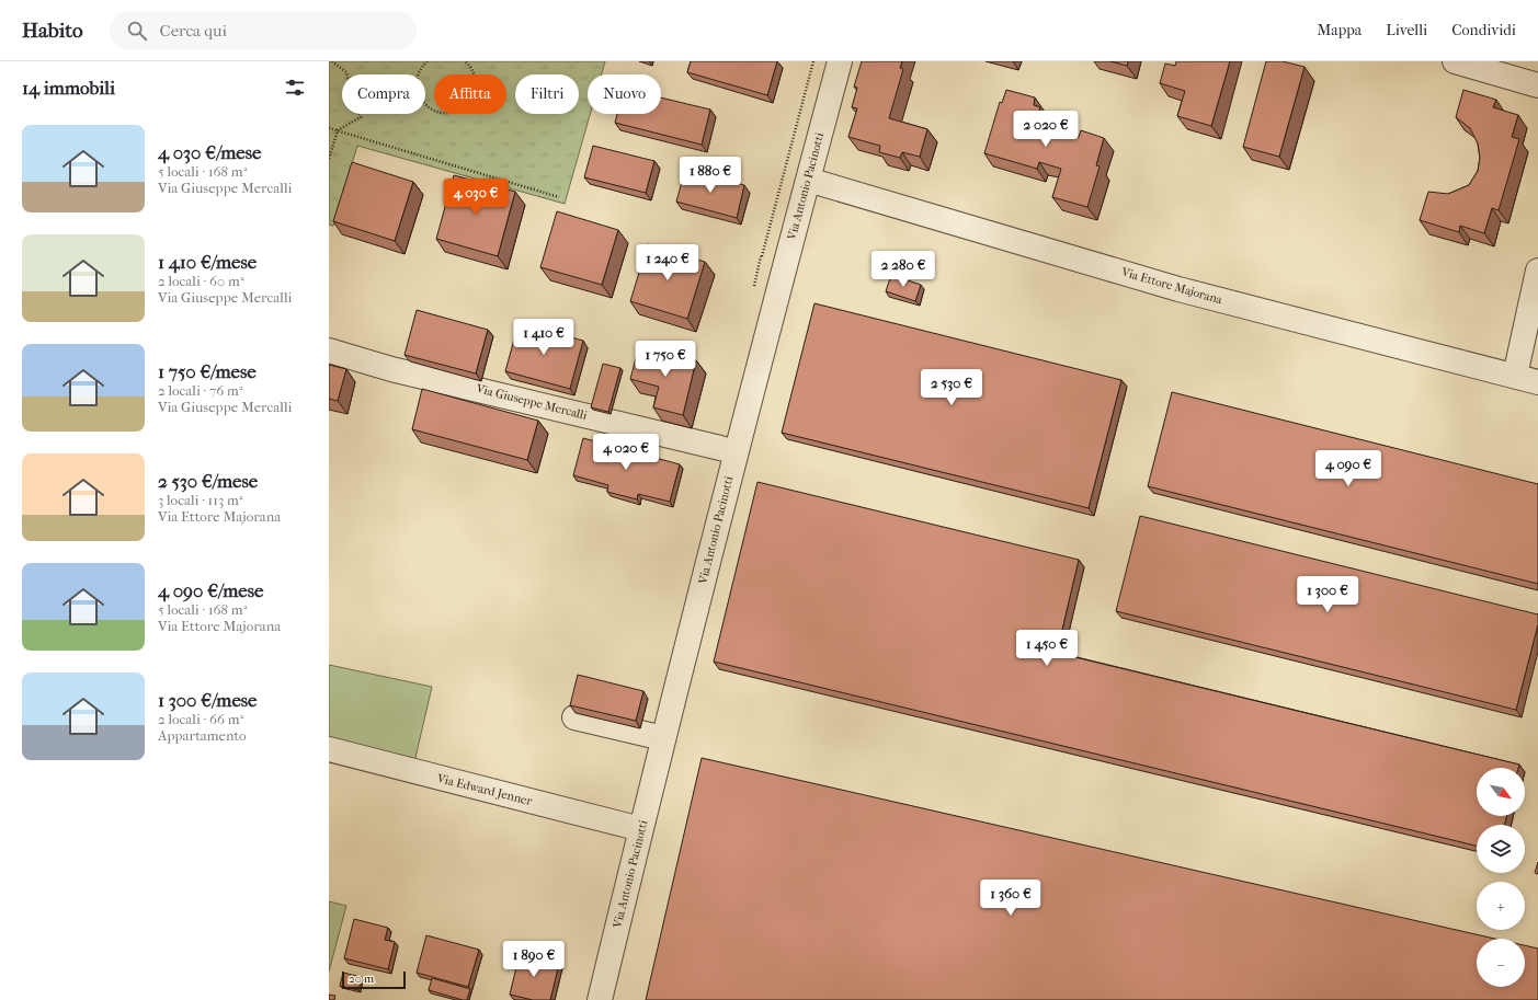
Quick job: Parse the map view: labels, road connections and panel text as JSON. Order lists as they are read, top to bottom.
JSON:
{
  "streets": {
    "street": [
      "Via Antonio Pacinotti",
      "Via Ettore Majorana",
      "Via Giuseppe Mercalli",
      "Via Edward Jenner"
    ]
  },
  "crossings": [
    ["Via Antonio Pacinotti", "Via Ettore Majorana"],
    ["Via Antonio Pacinotti", "Via Giuseppe Mercalli"],
    ["Via Antonio Pacinotti", "Via Edward Jenner"]
  ],
  "scale_bar": "20 m",
  "north": "bottom right",
  "page": {
    "header": "Habito",
    "search": "Cerca qui",
    "nav": ["Mappa", "Livelli", "Condividi"],
    "heading": "14 immobili",
    "chip": [
      "Compra",
      "Affitta",
      "Filtri",
      "Nuovo"
    ],
    "price": [
      "2 020 €",
      "1 880 €",
      "4 030 €",
      "1 240 €",
      "2 280 €",
      "1 410 €",
      "1 750 €",
      "2 530 €",
      "4 020 €",
      "4 090 €",
      "1 300 €",
      "1 450 €",
      "1 360 €",
      "1 890 €"
    ],
    "list": [
      {
        "name": "4 030 €/mese",
        "note": "5 locali · 168 m² · Via Giuseppe Mercalli"
      },
      {
        "name": "1 410 €/mese",
        "note": "2 locali · 60 m² · Via Giuseppe Mercalli"
      },
      {
        "name": "1 750 €/mese",
        "note": "2 locali · 76 m² · Via Giuseppe Mercalli"
      },
      {
        "name": "2 530 €/mese",
        "note": "3 locali · 113 m² · Via Ettore Majorana"
      },
      {
        "name": "4 090 €/mese",
        "note": "5 locali · 168 m² · Via Ettore Majorana"
      },
      {
        "name": "1 300 €/mese",
        "note": "2 locali · 66 m² · Appartamento"
      }
    ],
    "map_buttons": ["+", "−"],
    "scale": "20 m"
  }
}
